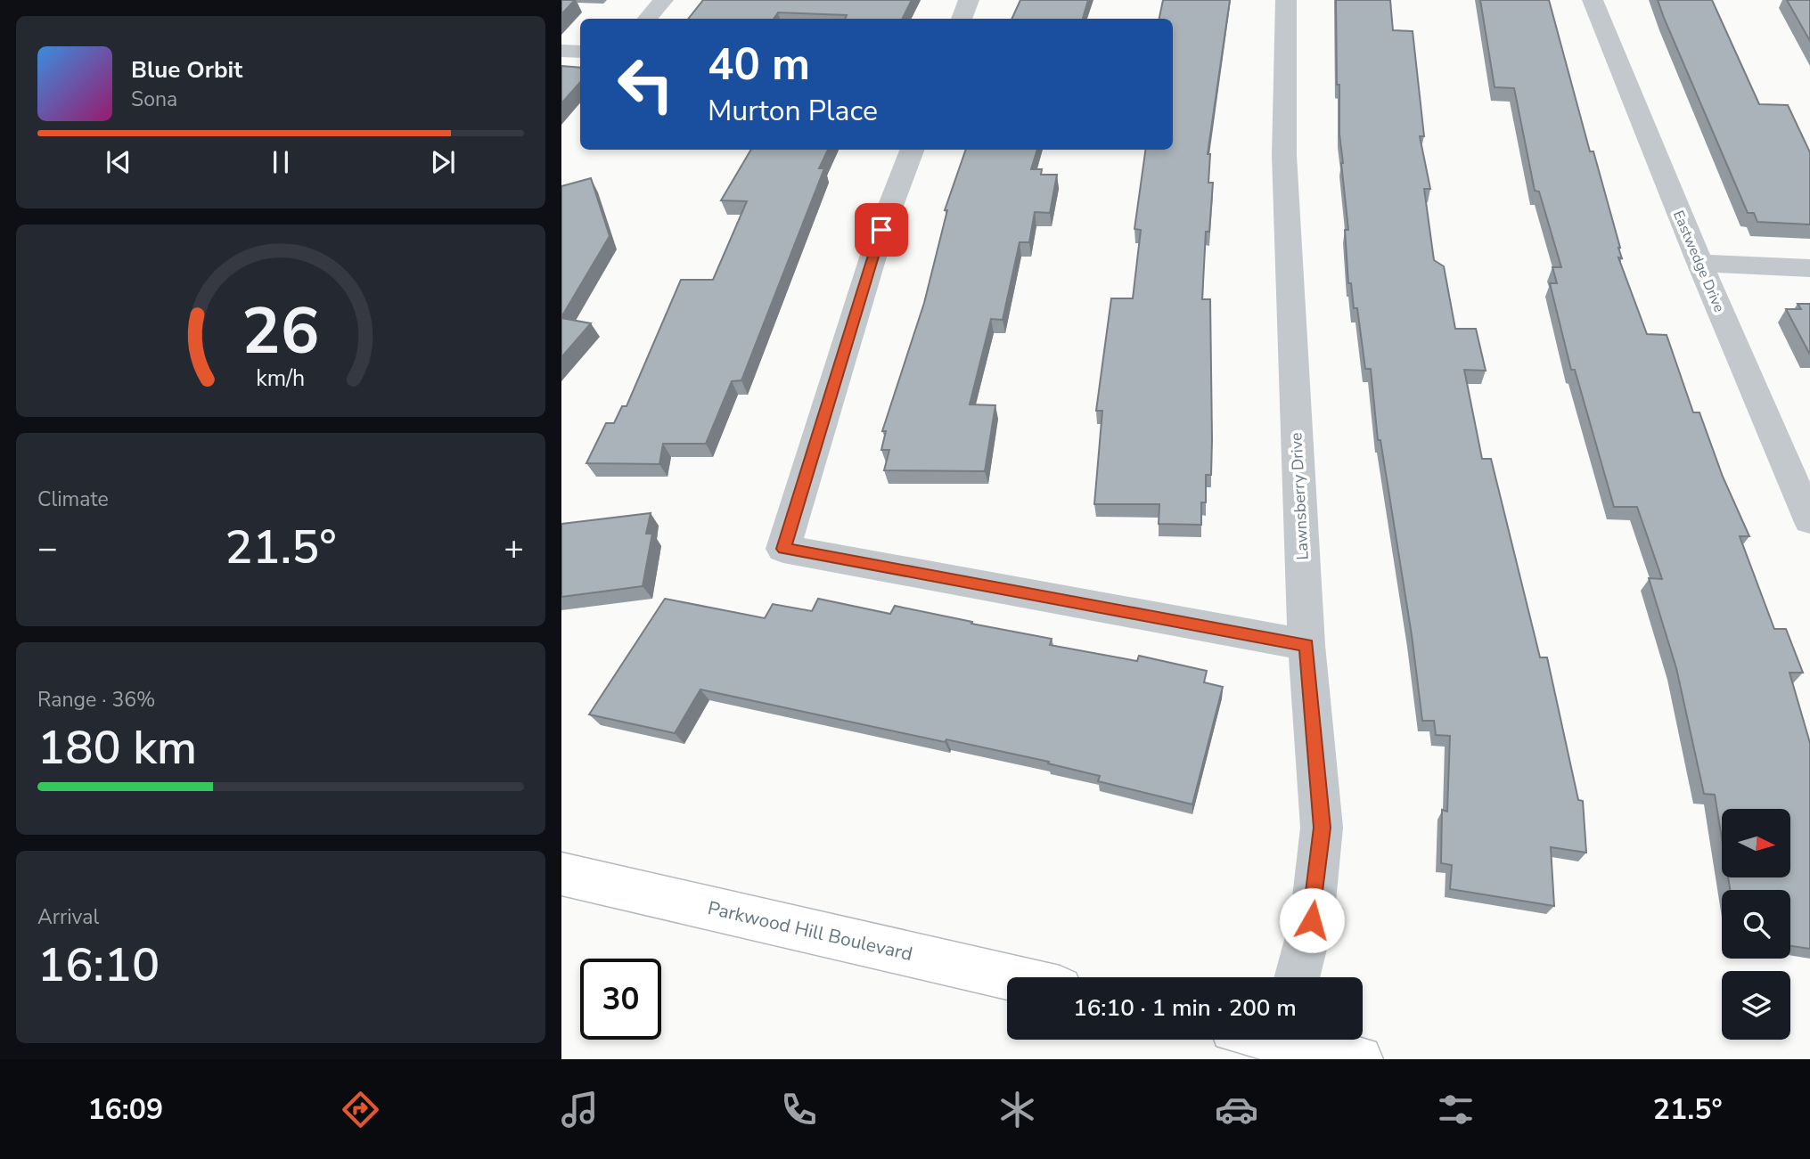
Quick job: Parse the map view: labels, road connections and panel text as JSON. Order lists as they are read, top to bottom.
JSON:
{
  "streets": {
    "street": ["Eastwedge Drive", "Lawnsberry Drive", "Parkwood Hill Boulevard"]
  },
  "north": "right",
  "page": {
    "turn": ["40 m", "Murton Place"],
    "song": ["Blue Orbit", "Sona"],
    "tile": [
      "Climate",
      ["Range · 36%", "180 km"],
      ["Arrival", "16:10"]
    ],
    "heat": ["−", "21.5°", "+"],
    "limit": "30",
    "trip": "16:10 · 1 min · 200 m",
    "tabs": ["16:09", "21.5°"],
    "gauge": ["26", "km/h"]
  }
}
